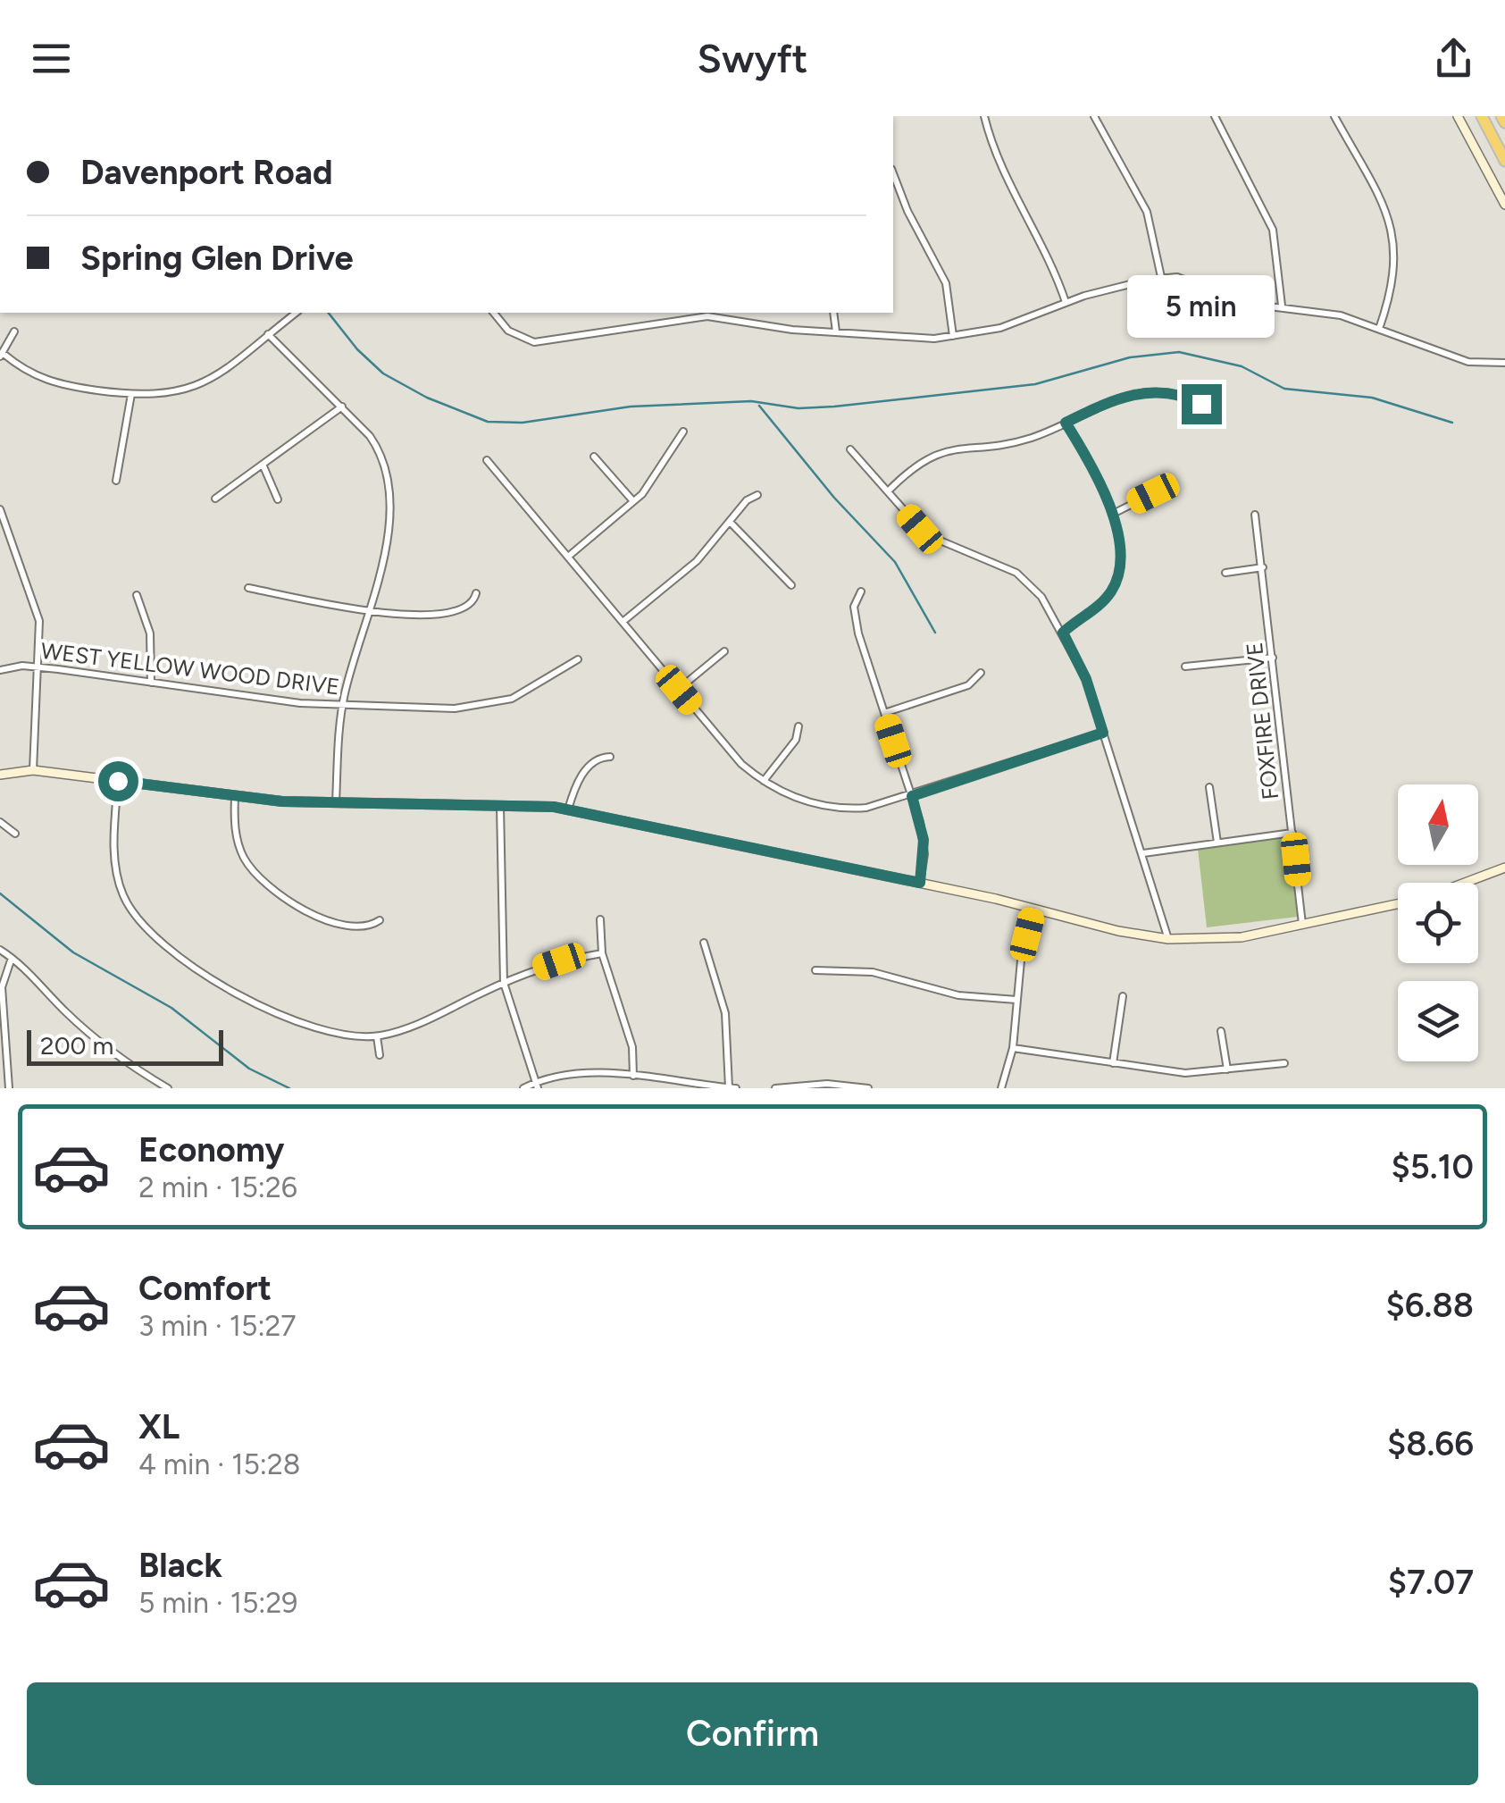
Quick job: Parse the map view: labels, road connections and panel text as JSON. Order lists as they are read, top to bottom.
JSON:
{
  "streets": {
    "street": ["WEST YELLOW WOOD DRIVE", "FOXFIRE DRIVE"]
  },
  "scale_bar": "200 m",
  "north": "top",
  "page": {
    "header": "Swyft",
    "banner": ["Davenport Road", "Spring Glen Drive"],
    "bubble": "5 min",
    "scale": "200 m",
    "list": [
      {
        "name": "Economy",
        "note": "2 min · 15:26",
        "value": "$5.10"
      },
      {
        "name": "Comfort",
        "note": "3 min · 15:27",
        "value": "$6.88"
      },
      {
        "name": "XL",
        "note": "4 min · 15:28",
        "value": "$8.66"
      },
      {
        "name": "Black",
        "note": "5 min · 15:29",
        "value": "$7.07"
      }
    ],
    "buttons": "Confirm"
  }
}
